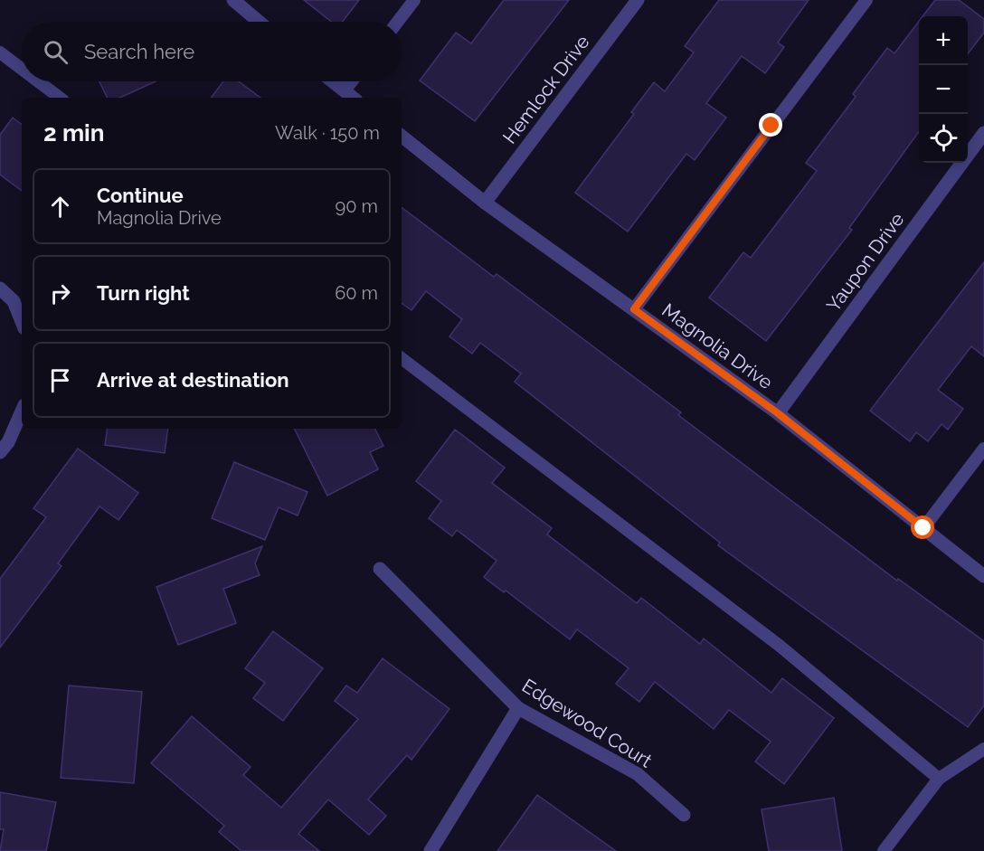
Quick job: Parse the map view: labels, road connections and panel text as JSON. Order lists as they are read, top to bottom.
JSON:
{
  "streets": {
    "street": [
      "Hemlock Drive",
      "Yaupon Drive",
      "Magnolia Drive",
      "Edgewood Court"
    ]
  },
  "crossings": [
    ["Hemlock Drive", "Magnolia Drive"],
    ["Yaupon Drive", "Magnolia Drive"]
  ],
  "page": {
    "map_buttons": ["+", "−"],
    "search": "Search here",
    "heading": ["2 min", "Walk · 150 m"],
    "list": [
      ["Continue", "Magnolia Drive", "90 m"],
      ["Turn right", "60 m"],
      "Arrive at destination"
    ]
  }
}
